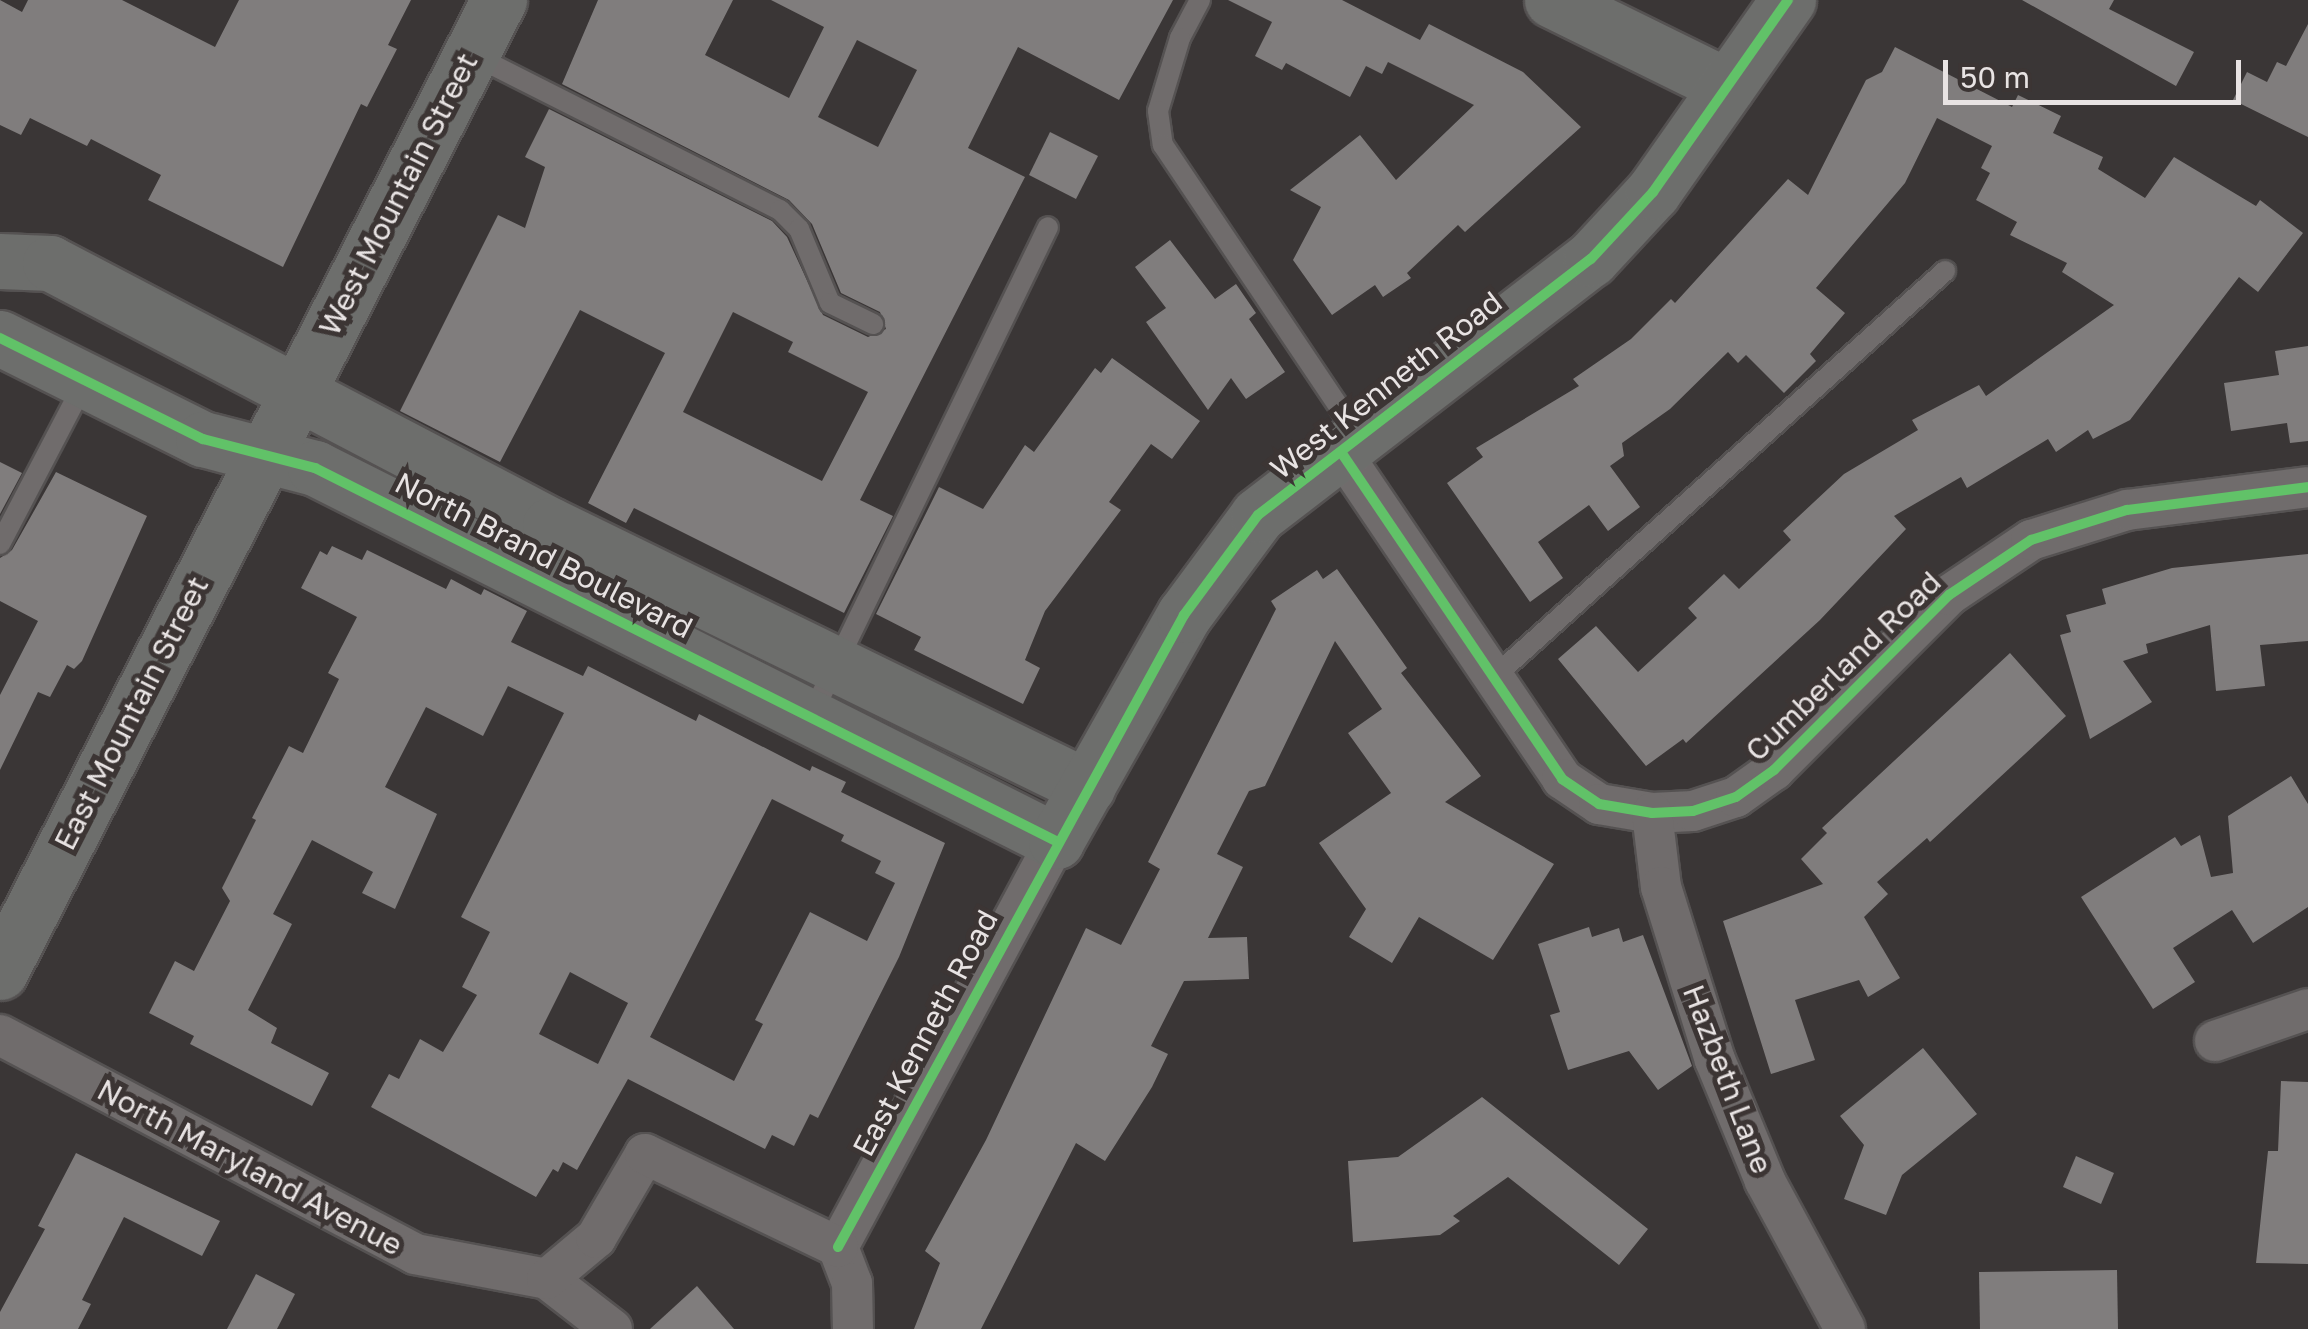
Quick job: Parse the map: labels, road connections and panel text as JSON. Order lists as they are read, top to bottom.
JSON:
{
  "streets": {
    "street": [
      "West Mountain Street",
      "West Kenneth Road",
      "North Brand Boulevard",
      "Cumberland Road",
      "East Mountain Street",
      "East Kenneth Road",
      "Hazbeth Lane",
      "North Maryland Avenue"
    ]
  },
  "crossings": [
    ["West Mountain Street", "North Brand Boulevard"],
    ["West Mountain Street", "East Mountain Street"],
    ["West Kenneth Road", "North Brand Boulevard"],
    ["West Kenneth Road", "Cumberland Road"],
    ["West Kenneth Road", "East Kenneth Road"],
    ["North Brand Boulevard", "East Mountain Street"],
    ["North Brand Boulevard", "East Kenneth Road"],
    ["Cumberland Road", "Hazbeth Lane"]
  ],
  "scale_bar": "50 m"
}
